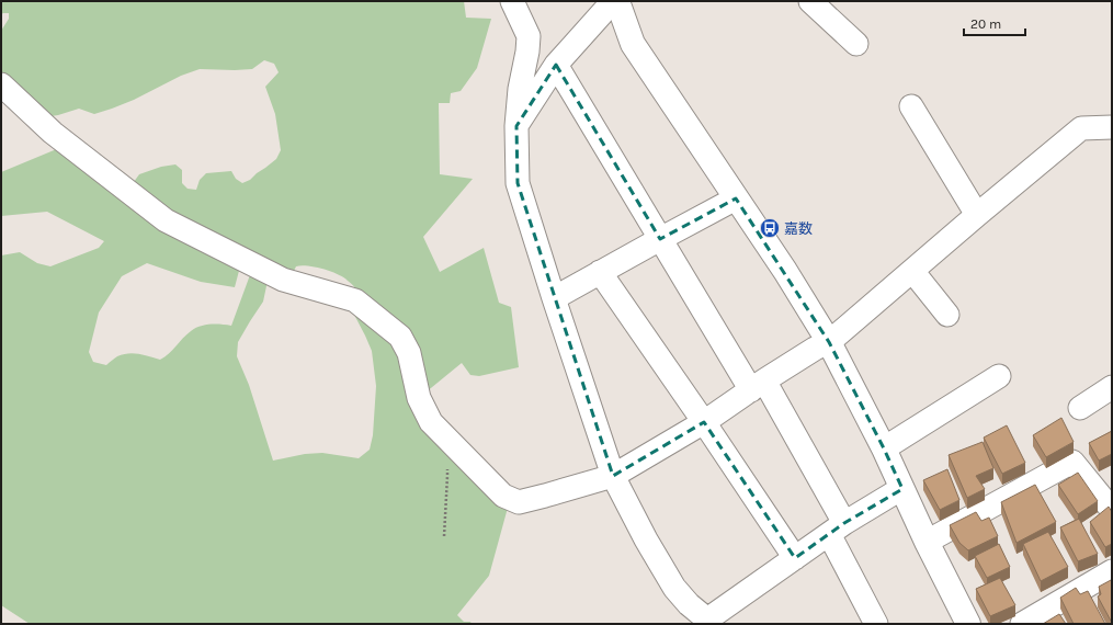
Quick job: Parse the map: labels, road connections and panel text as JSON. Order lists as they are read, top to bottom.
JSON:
{
  "places": {
    "bus stop": ["嘉数"]
  },
  "scale_bar": "20 m"
}
